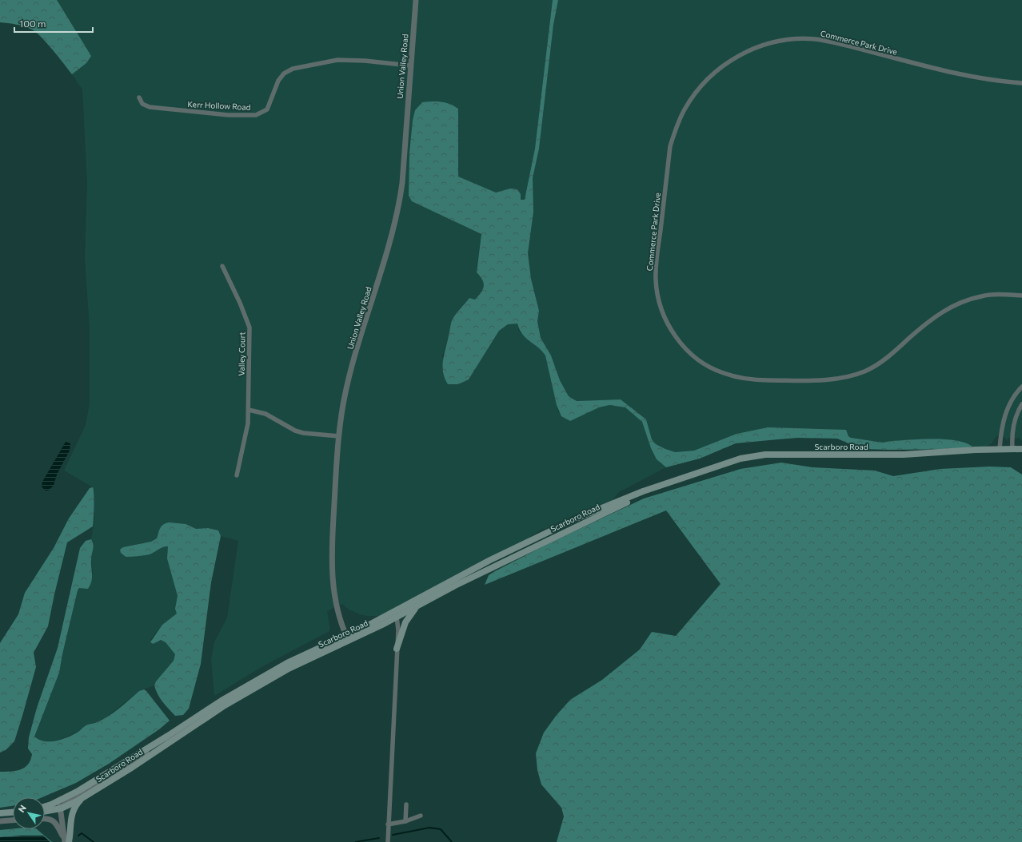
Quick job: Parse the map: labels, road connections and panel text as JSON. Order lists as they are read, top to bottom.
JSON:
{
  "streets": {
    "main road": ["Scarboro Road"],
    "street": [
      "Commerce Park Drive",
      "Union Valley Road",
      "Kerr Hollow Road",
      "Valley Court"
    ]
  },
  "crossings": [
    ["Union Valley Road", "Kerr Hollow Road"],
    ["Union Valley Road", "Scarboro Road"]
  ],
  "scale_bar": "100 m",
  "north": "top left"
}
